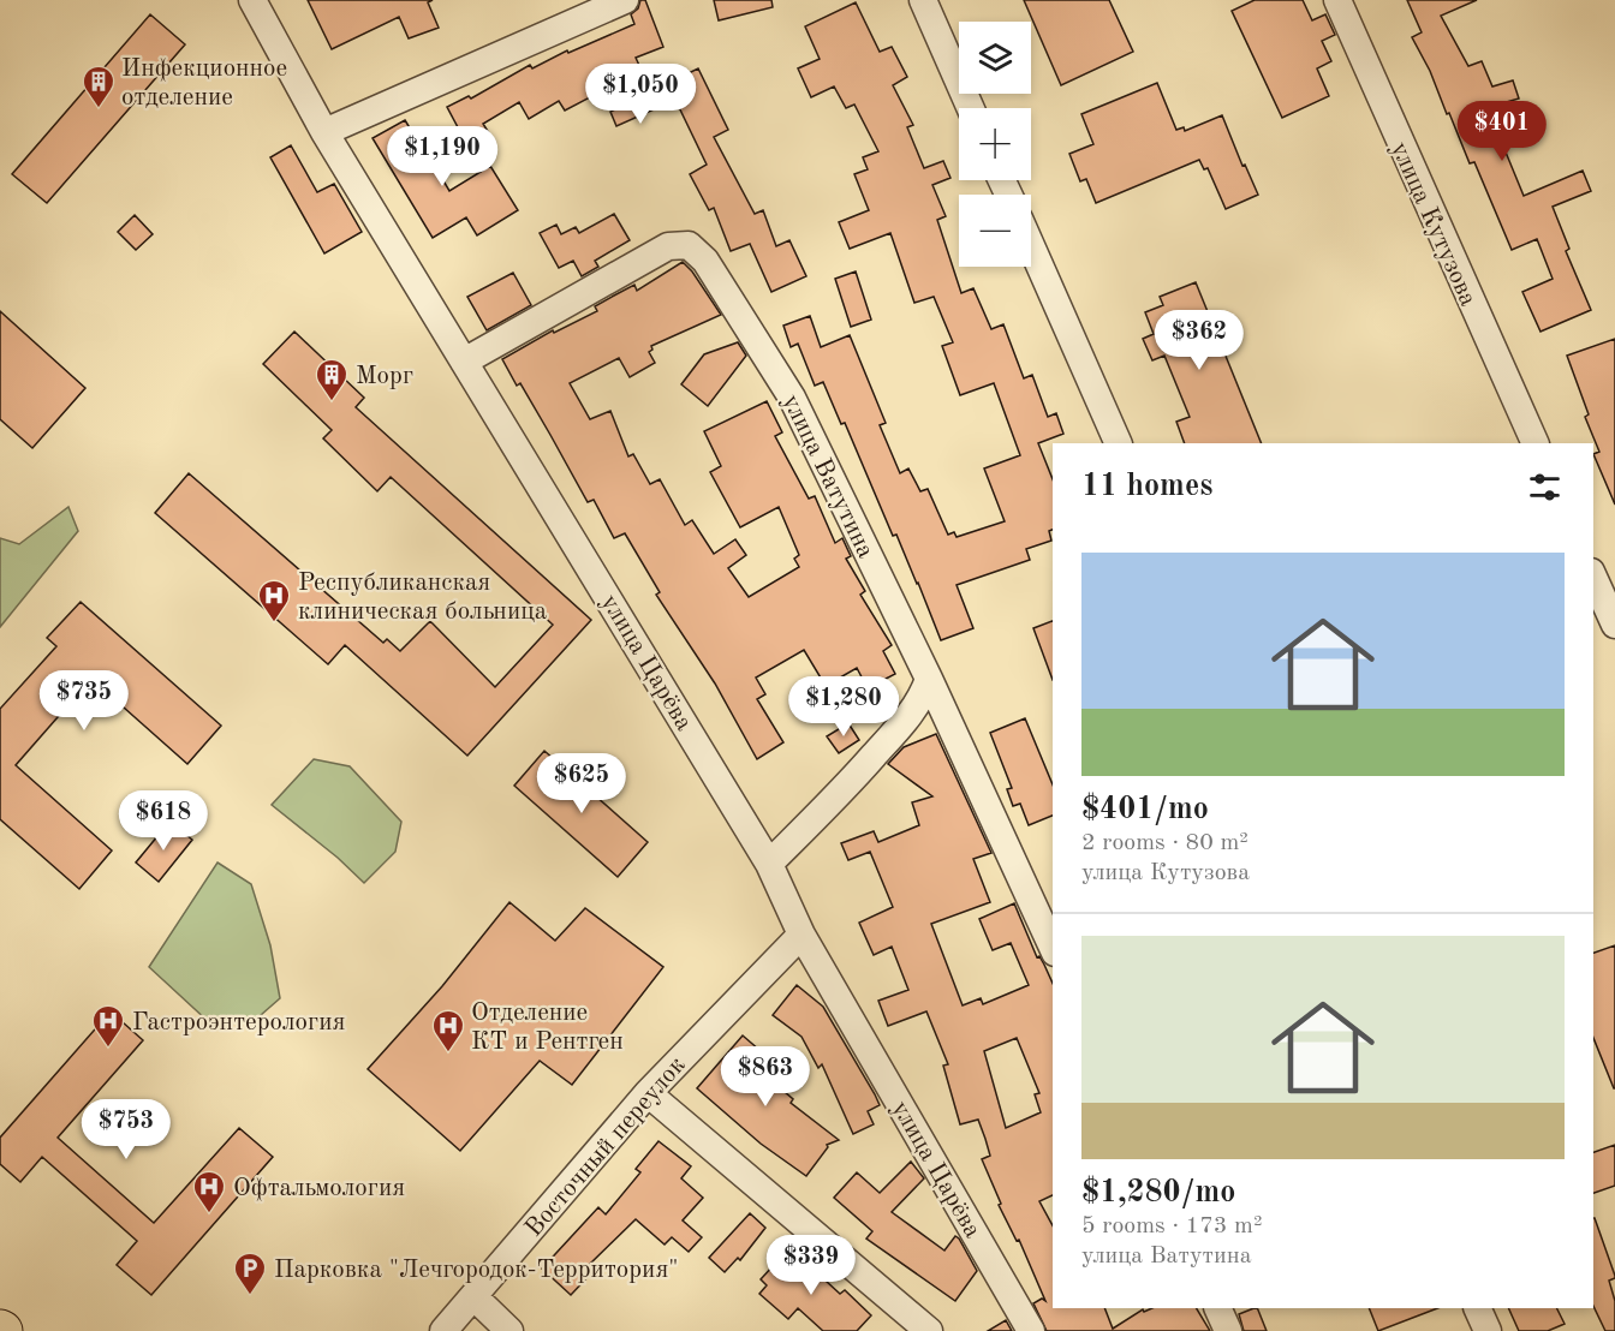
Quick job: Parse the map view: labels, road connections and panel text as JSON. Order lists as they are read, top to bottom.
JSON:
{
  "streets": {
    "street": [
      "улица Кутузова",
      "улица Ватутина",
      "улица Царёва",
      "Восточный переулок"
    ]
  },
  "crossings": [
    ["улица Ватутина", "улица Царёва"],
    ["улица Царёва", "Восточный переулок"]
  ],
  "places": {
    "building": ["Инфекционное отделение", "Морг"],
    "hospital": [
      "Республиканская клиническая больница",
      "Гастроэнтерология",
      "Отделение КТ и Рентген",
      "Офтальмология"
    ],
    "parking": ["Парковка \"Лечгородок-Территория\""]
  },
  "page": {
    "map_buttons": ["+", "−"],
    "price": [
      "$1,050",
      "$401",
      "$1,190",
      "$362",
      "$735",
      "$1,280",
      "$625",
      "$618",
      "$863",
      "$753",
      "$339"
    ],
    "heading": "11 homes",
    "list": [
      {
        "name": "$401/mo",
        "note": "2 rooms · 80 m² · улица Кутузова"
      },
      {
        "name": "$1,280/mo",
        "note": "5 rooms · 173 m² · улица Ватутина"
      }
    ]
  }
}
